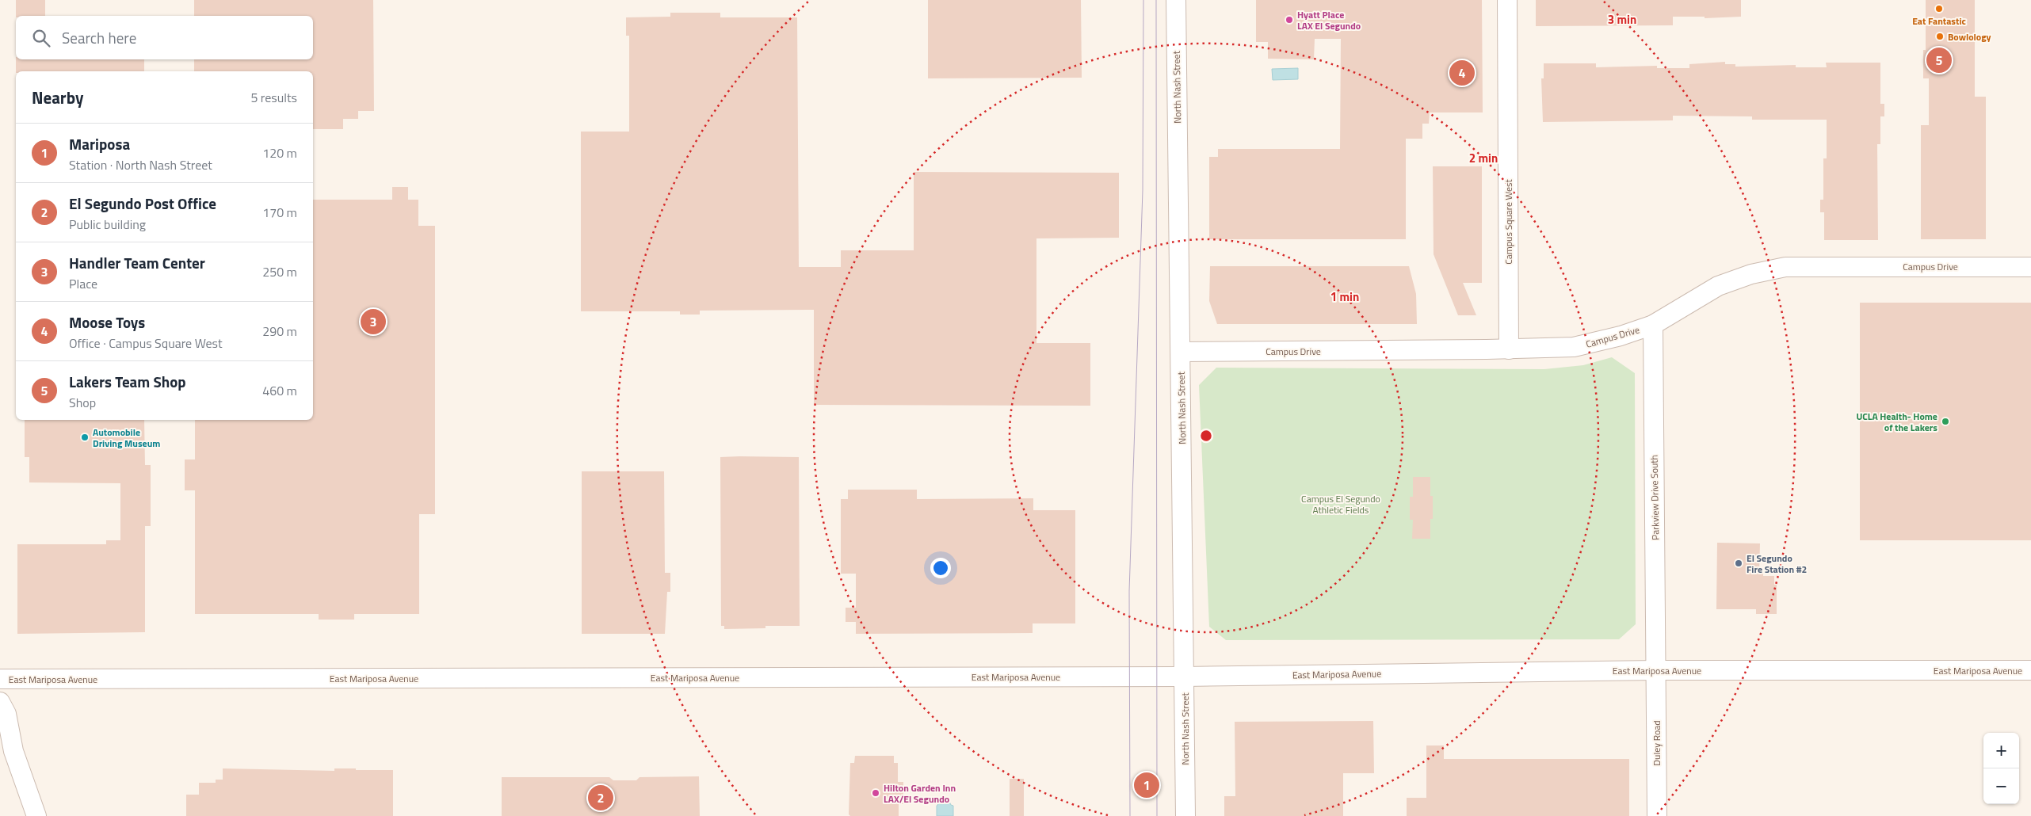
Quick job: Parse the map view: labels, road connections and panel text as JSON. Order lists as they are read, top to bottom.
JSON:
{
  "streets": {
    "street": [
      "North Nash Street",
      "Campus Square West",
      "Campus Drive",
      "Parkview Drive South",
      "East Mariposa Avenue",
      "Duley Road"
    ]
  },
  "crossings": [
    ["North Nash Street", "Campus Drive"],
    ["North Nash Street", "East Mariposa Avenue"],
    ["Campus Square West", "Campus Drive"],
    ["Campus Drive", "Parkview Drive South"],
    ["Parkview Drive South", "East Mariposa Avenue"],
    ["Parkview Drive South", "Duley Road"],
    ["East Mariposa Avenue", "Duley Road"]
  ],
  "parks": ["Campus El Segundo Athletic Fields"],
  "places": [
    "Eat Fantastic",
    "Hyatt Place LAX El Segundo",
    "Bowlology",
    "UCLA Health- Home of the Lakers",
    "Automobile Driving Museum",
    "El Segundo Fire Station #2",
    "Hilton Garden Inn LAX/El Segundo"
  ],
  "page": {
    "search": "Search here",
    "pins": [
      "5",
      "4",
      "3",
      "1",
      "2"
    ],
    "heading": ["Nearby", "5 results"],
    "list": [
      {
        "mark": "1",
        "name": "Mariposa",
        "note": "Station · North Nash Street",
        "value": "120 m"
      },
      {
        "mark": "2",
        "name": "El Segundo Post Office",
        "note": "Public building",
        "value": "170 m"
      },
      {
        "mark": "3",
        "name": "Handler Team Center",
        "note": "Place",
        "value": "250 m"
      },
      {
        "mark": "4",
        "name": "Moose Toys",
        "note": "Office · Campus Square West",
        "value": "290 m"
      },
      {
        "mark": "5",
        "name": "Lakers Team Shop",
        "note": "Shop",
        "value": "460 m"
      }
    ],
    "map_buttons": ["+", "−"]
  },
  "rings": ["3 min", "2 min", "1 min"]
}
